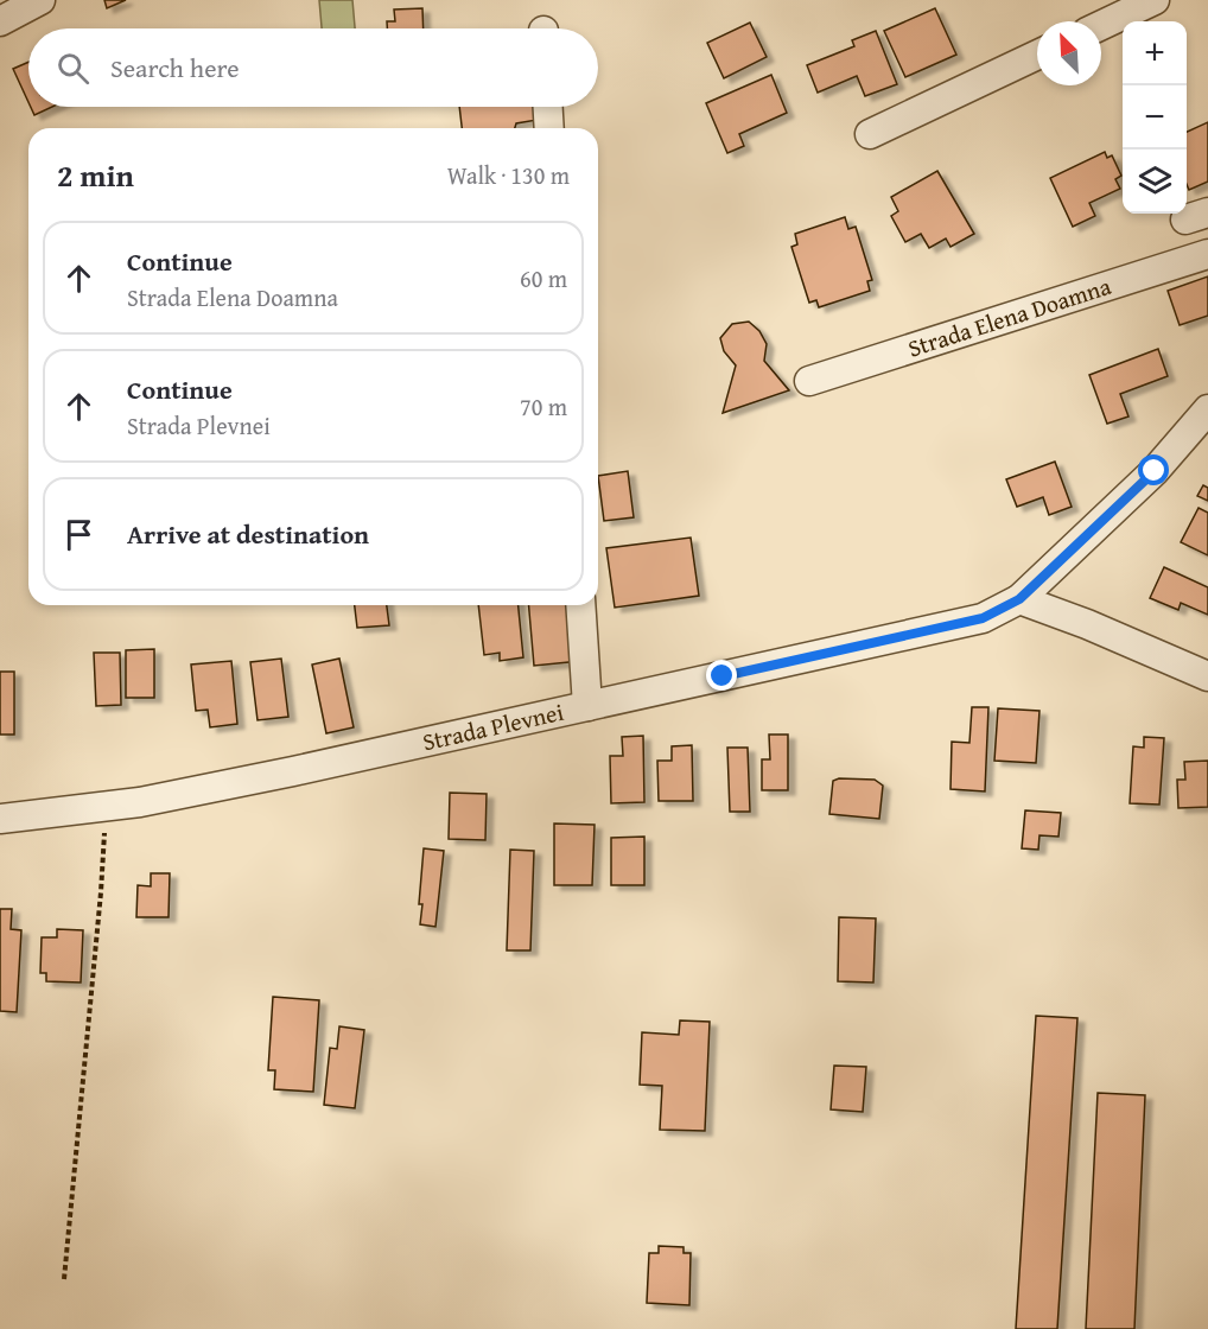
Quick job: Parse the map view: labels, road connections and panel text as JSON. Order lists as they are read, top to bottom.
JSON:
{
  "streets": {
    "street": ["Strada Elena Doamna", "Strada Plevnei"]
  },
  "north": "top left",
  "page": {
    "map_buttons": ["+", "−"],
    "search": "Search here",
    "heading": ["2 min", "Walk · 130 m"],
    "list": [
      ["Continue", "Strada Elena Doamna", "60 m"],
      ["Continue", "Strada Plevnei", "70 m"],
      "Arrive at destination"
    ]
  }
}
